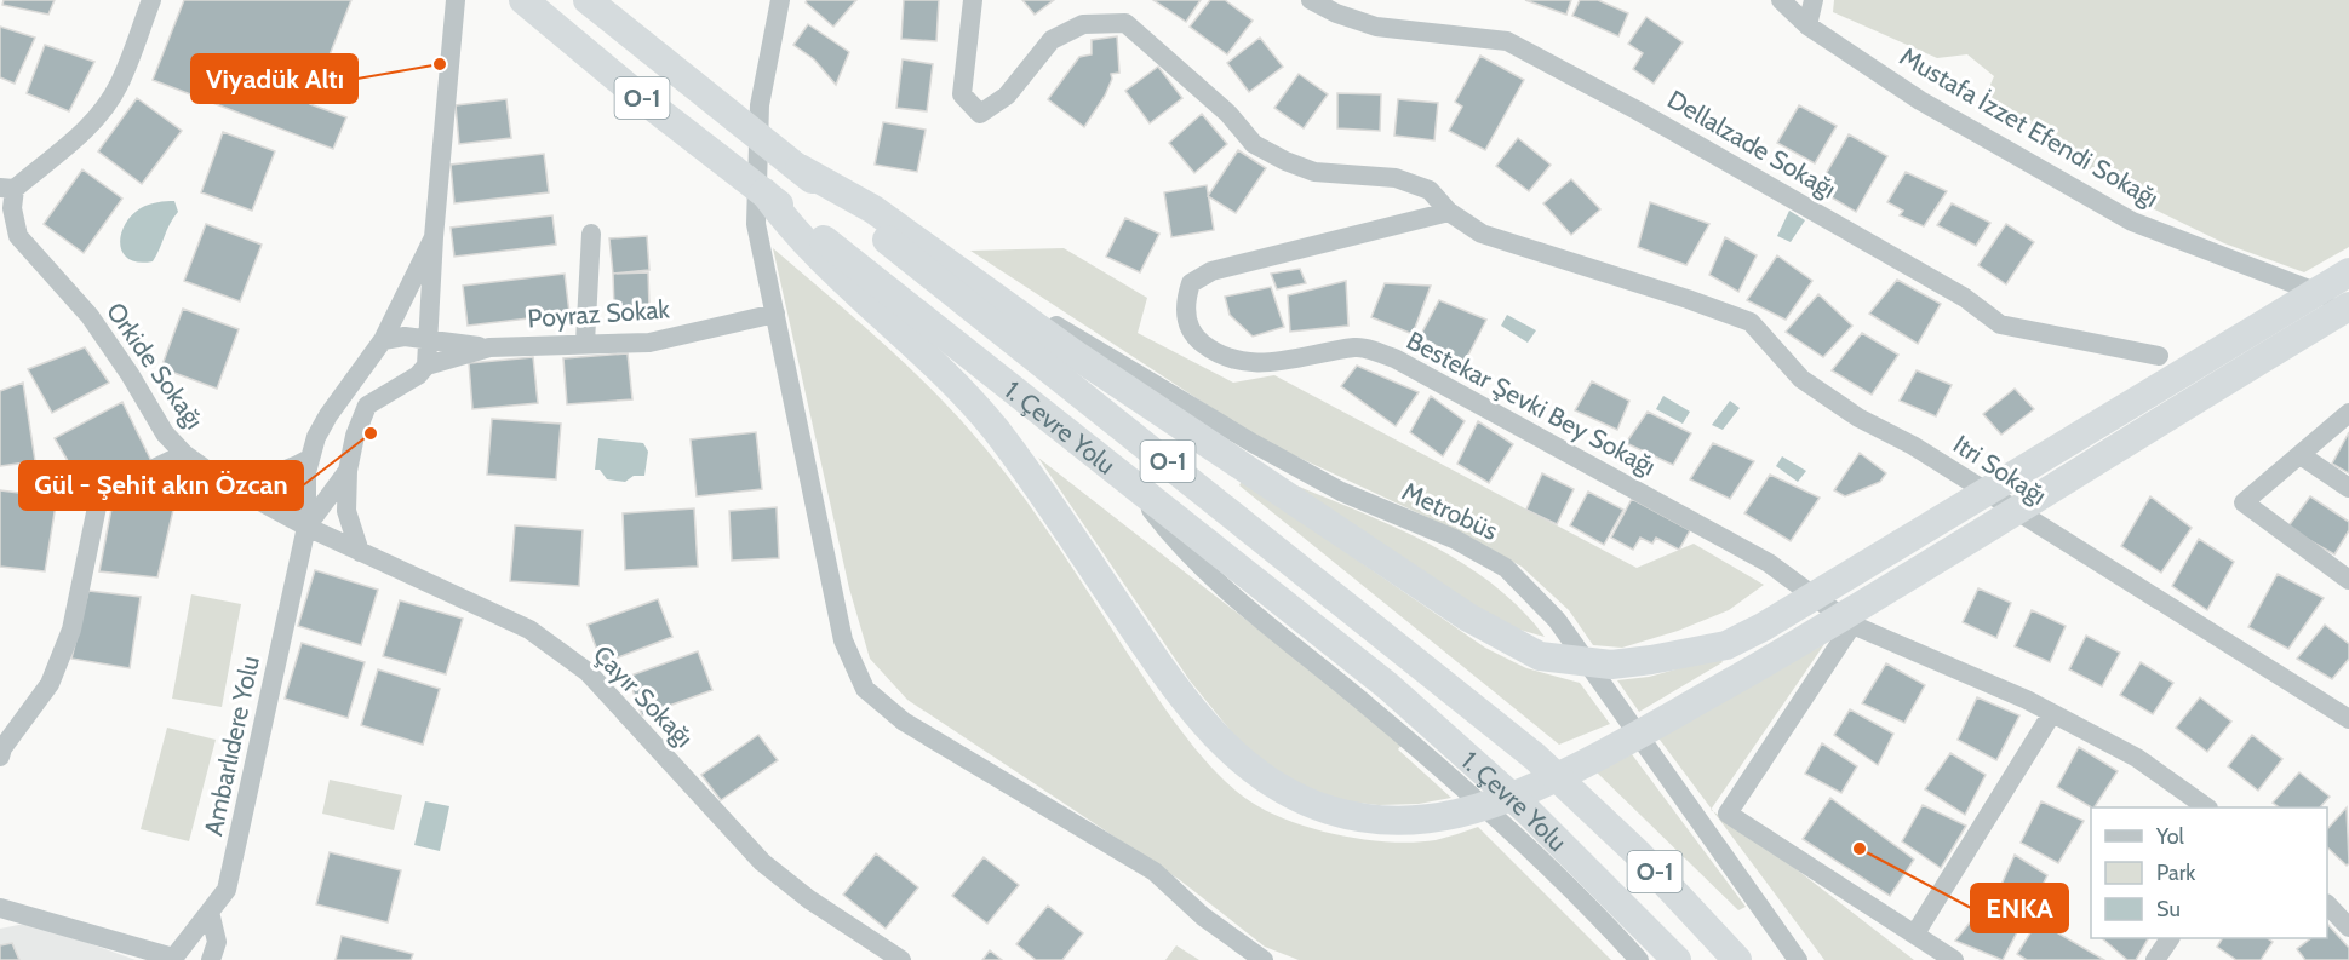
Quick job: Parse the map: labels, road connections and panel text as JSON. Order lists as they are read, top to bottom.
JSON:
{
  "streets": {
    "highway": ["O-1", "1. Çevre Yolu"],
    "street": [
      "Mustafa İzzet Efendi Sokağı",
      "Dellalzade Sokağı",
      "Poyraz Sokak",
      "Orkide Sokağı",
      "Bestekar Şevki Bey Sokağı",
      "Itri Sokağı",
      "Metrobüs",
      "Çayır Sokağı",
      "Ambarlıdere Yolu"
    ]
  },
  "crossings": [
    ["Poyraz Sokak", "Ambarlıdere Yolu"],
    ["Orkide Sokağı", "Çayır Sokağı"],
    ["Orkide Sokağı", "Ambarlıdere Yolu"],
    ["Bestekar Şevki Bey Sokağı", "Itri Sokağı"],
    ["Çayır Sokağı", "Ambarlıdere Yolu"]
  ],
  "places": ["Viyadük Altı", "Gül - Şehit akın Özcan", "ENKA"],
  "legend": ["Yol", "Park", "Su"]
}
